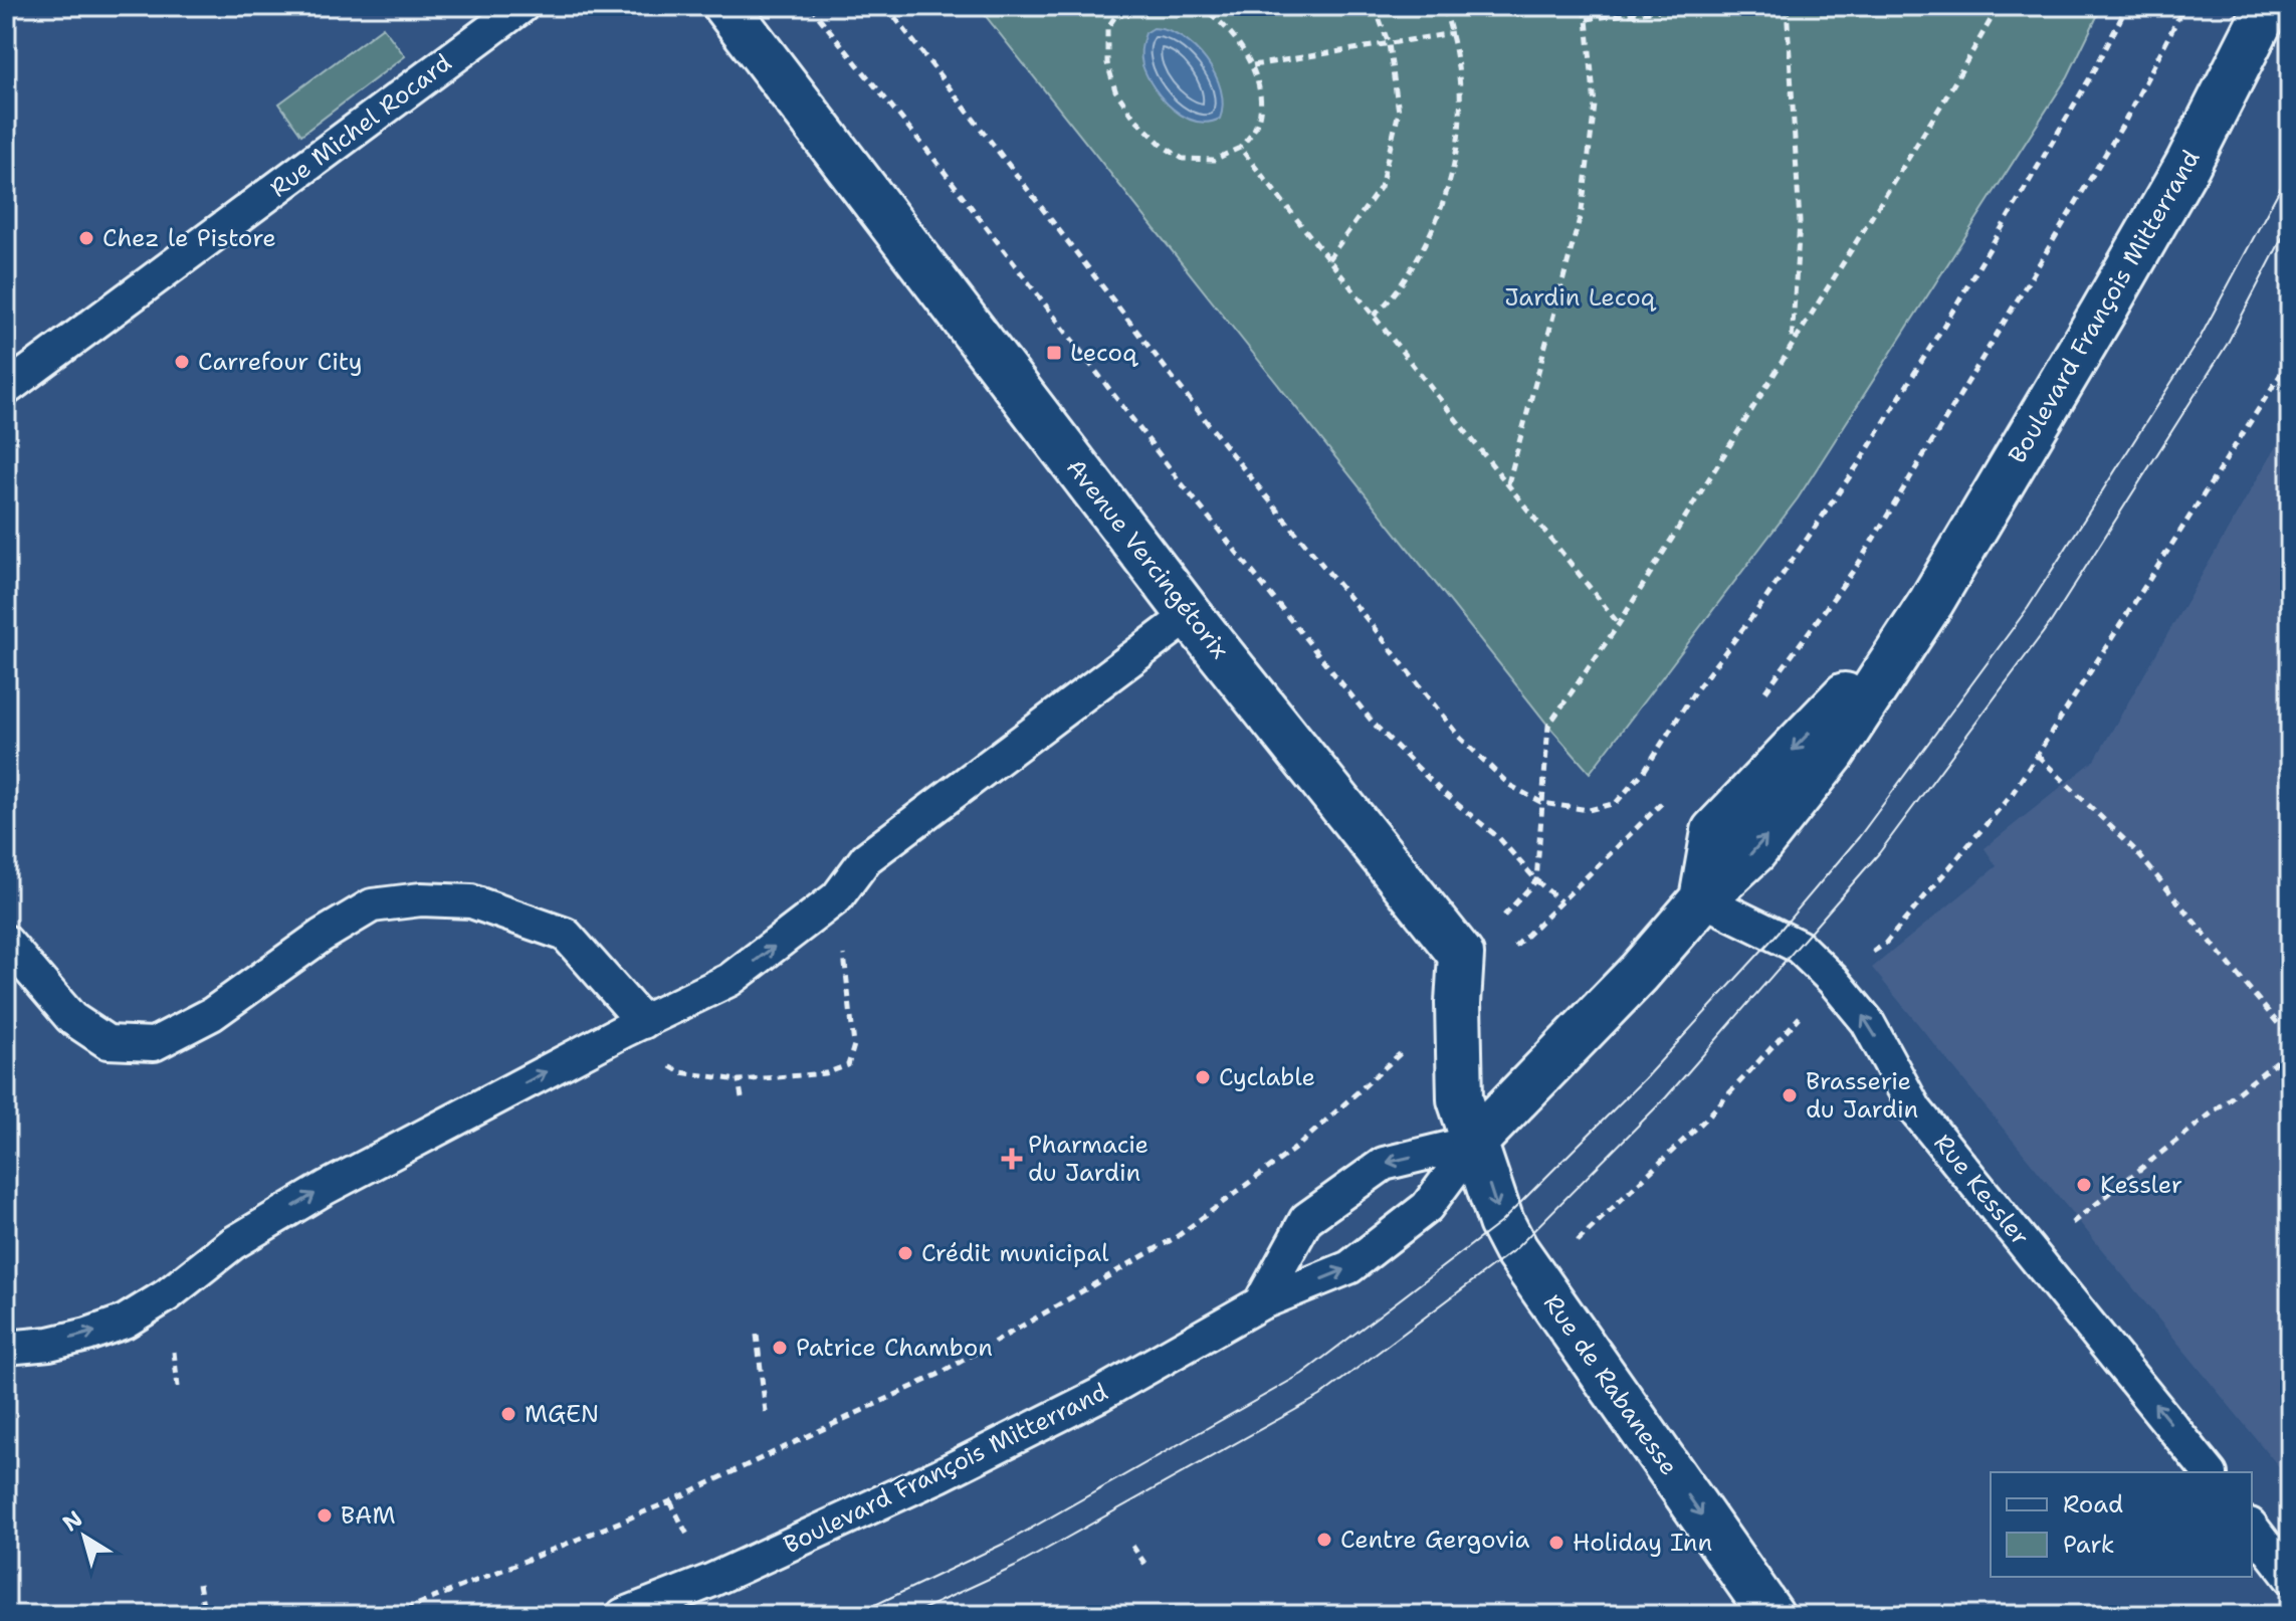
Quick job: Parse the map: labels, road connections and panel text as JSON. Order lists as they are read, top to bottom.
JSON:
{
  "streets": {
    "main road": ["Boulevard François Mitterrand", "Avenue Vercingétorix", "Rue de Rabanesse"],
    "lane": ["Rue Michel Rocard", "Rue Kessler"]
  },
  "crossings": [
    ["Boulevard François Mitterrand", "Avenue Vercingétorix"],
    ["Boulevard François Mitterrand", "Rue Kessler"],
    ["Boulevard François Mitterrand", "Rue de Rabanesse"],
    ["Avenue Vercingétorix", "Rue de Rabanesse"]
  ],
  "one_way": ["Rue Kessler", "Rue de Rabanesse"],
  "parks": ["Jardin Lecoq"],
  "places": {
    "other": [
      "Chez le Pistore",
      "Carrefour City",
      "Cyclable",
      "Brasserie du Jardin",
      "Kessler",
      "Crédit municipal",
      "Patrice Chambon",
      "MGEN",
      "BAM",
      "Centre Gergovia",
      "Holiday Inn"
    ],
    "transit": ["Lecoq"],
    "health": ["Pharmacie du Jardin"]
  },
  "legend": ["Road", "Park"],
  "north": "top left"
}
